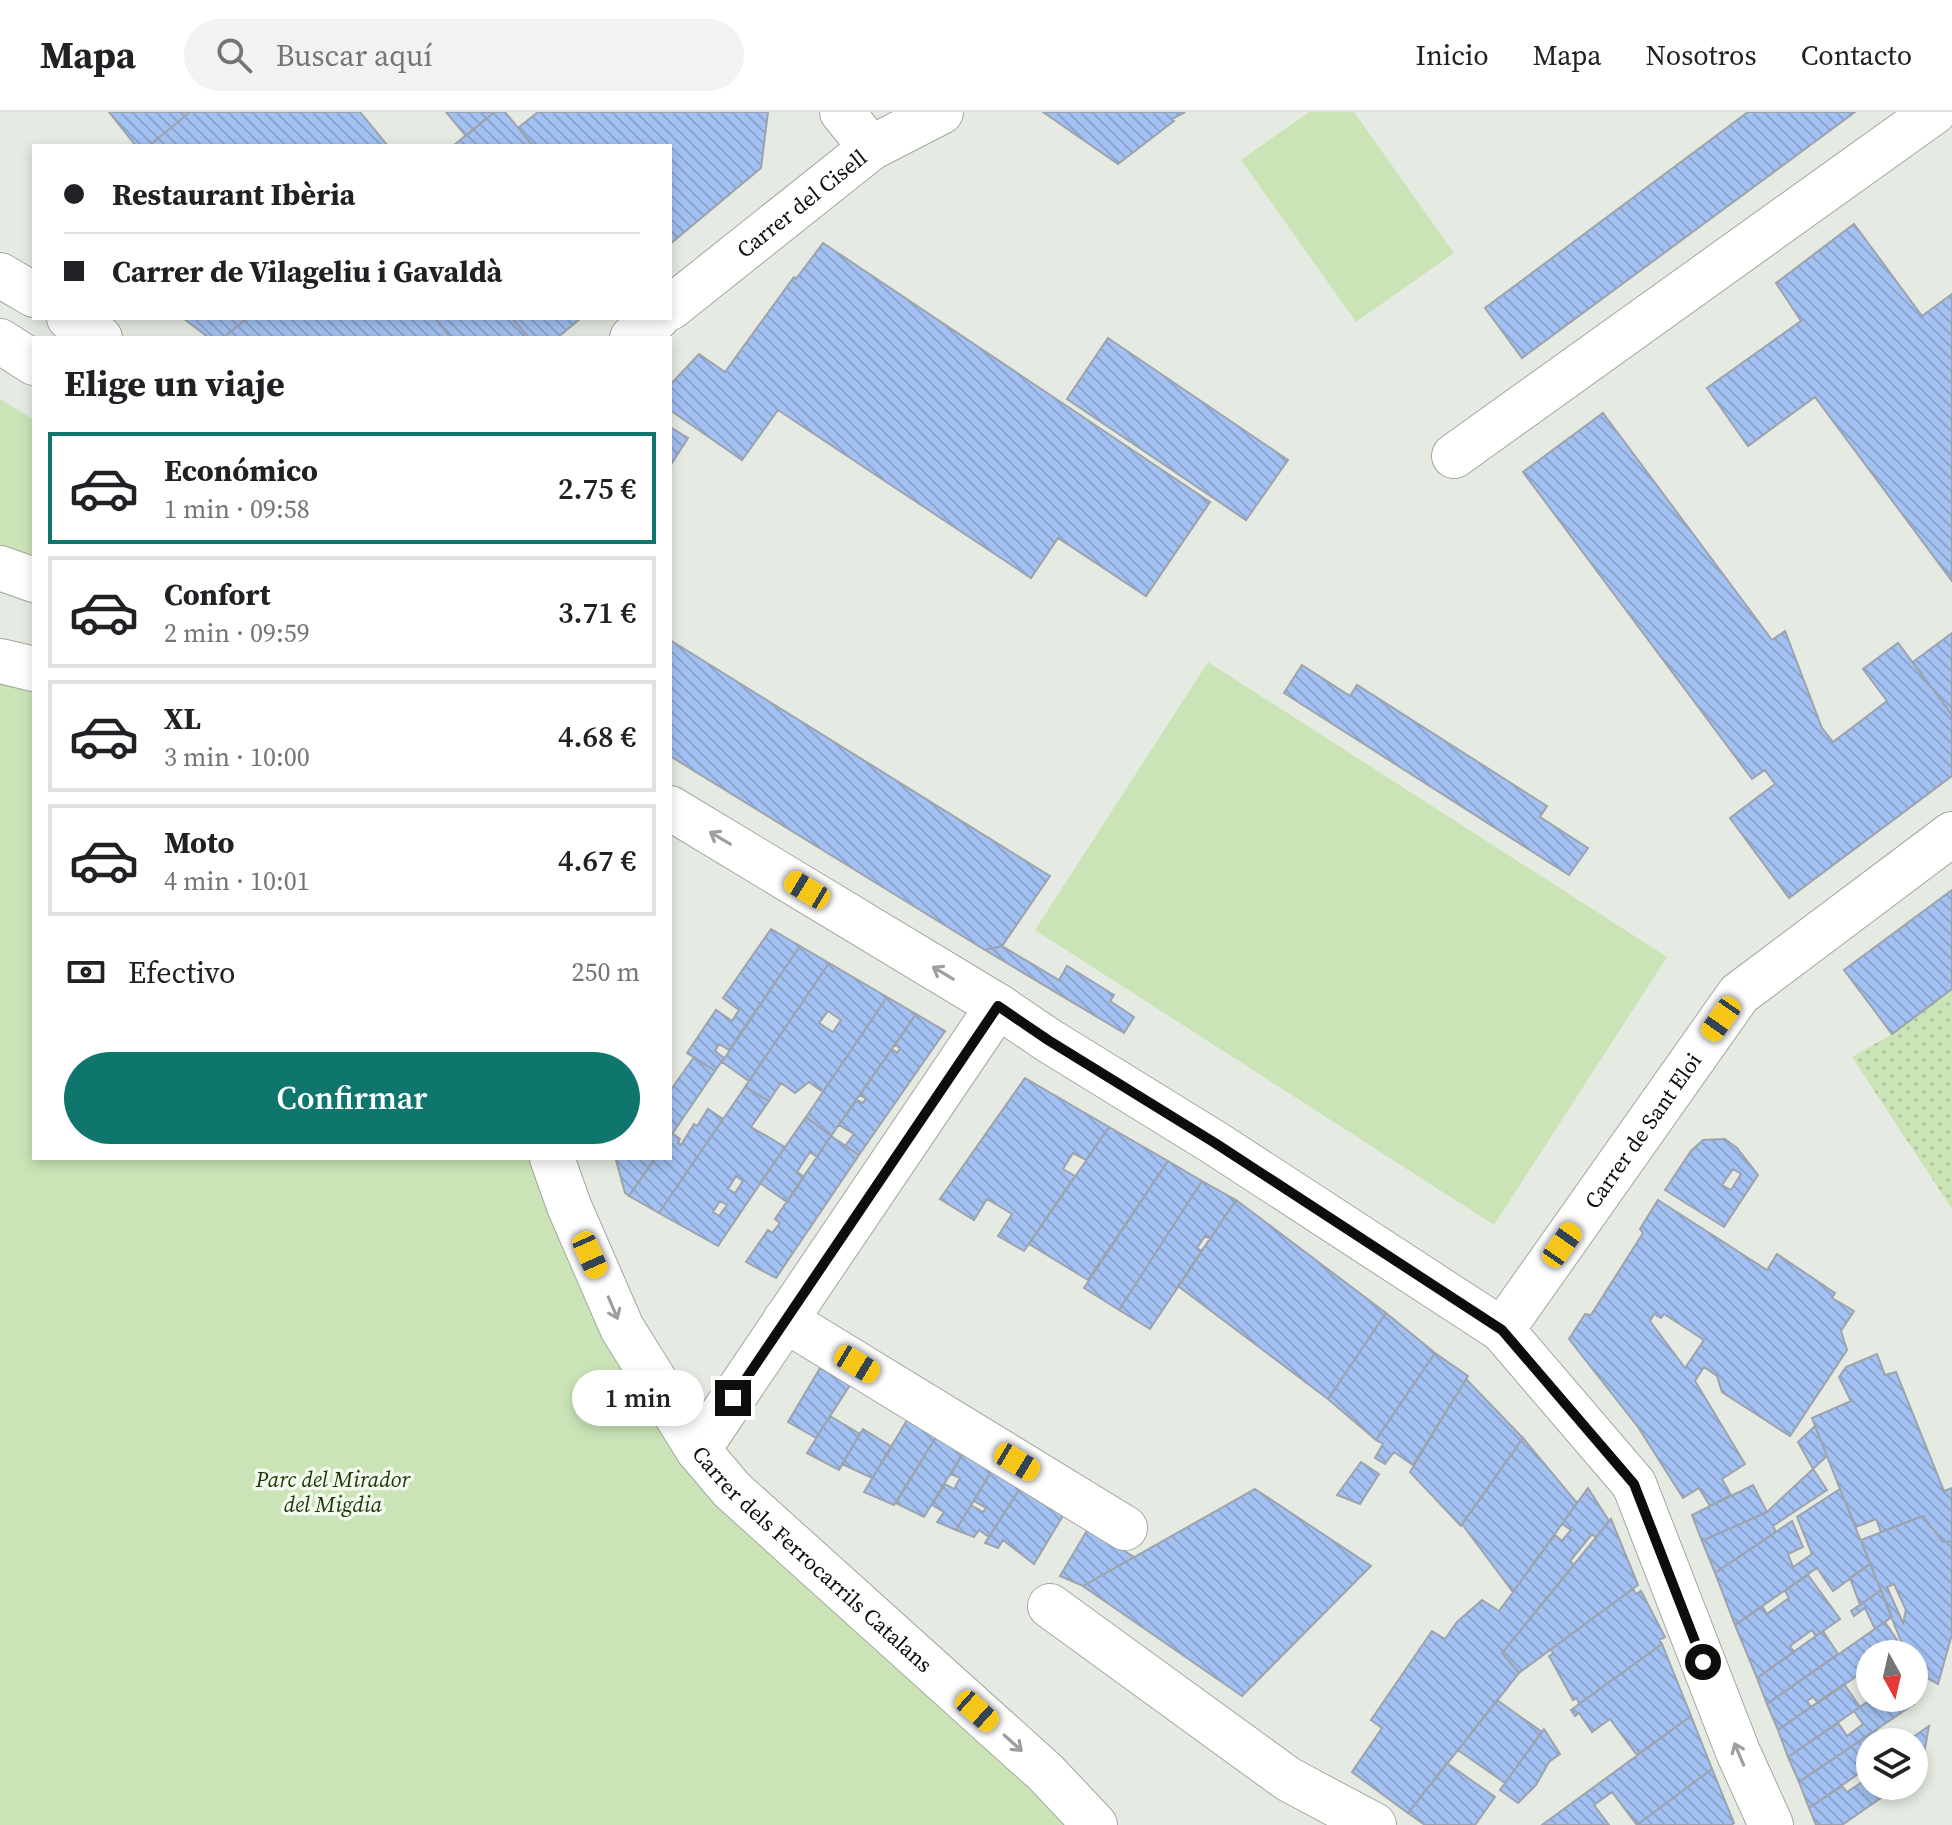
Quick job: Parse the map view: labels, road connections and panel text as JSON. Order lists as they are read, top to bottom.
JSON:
{
  "streets": {
    "street": ["Carrer del Cisell", "Carrer de Sant Eloi", "Carrer dels Ferrocarrils Catalans"]
  },
  "parks": ["Parc del Mirador del Migdia"],
  "north": "bottom",
  "page": {
    "header": "Mapa",
    "search": "Buscar aquí",
    "nav": [
      "Inicio",
      "Mapa",
      "Nosotros",
      "Contacto"
    ],
    "banner": ["Restaurant Ibèria", "Carrer de Vilageliu i Gavaldà"],
    "heading": "Elige un viaje",
    "list": [
      {
        "name": "Económico",
        "note": "1 min · 09:58",
        "value": "2.75 €"
      },
      {
        "name": "Confort",
        "note": "2 min · 09:59",
        "value": "3.71 €"
      },
      {
        "name": "XL",
        "note": "3 min · 10:00",
        "value": "4.68 €"
      },
      {
        "name": "Moto",
        "note": "4 min · 10:01",
        "value": "4.67 €"
      }
    ],
    "pay": ["Efectivo", "250 m"],
    "buttons": "Confirmar",
    "bubble": "1 min"
  }
}
